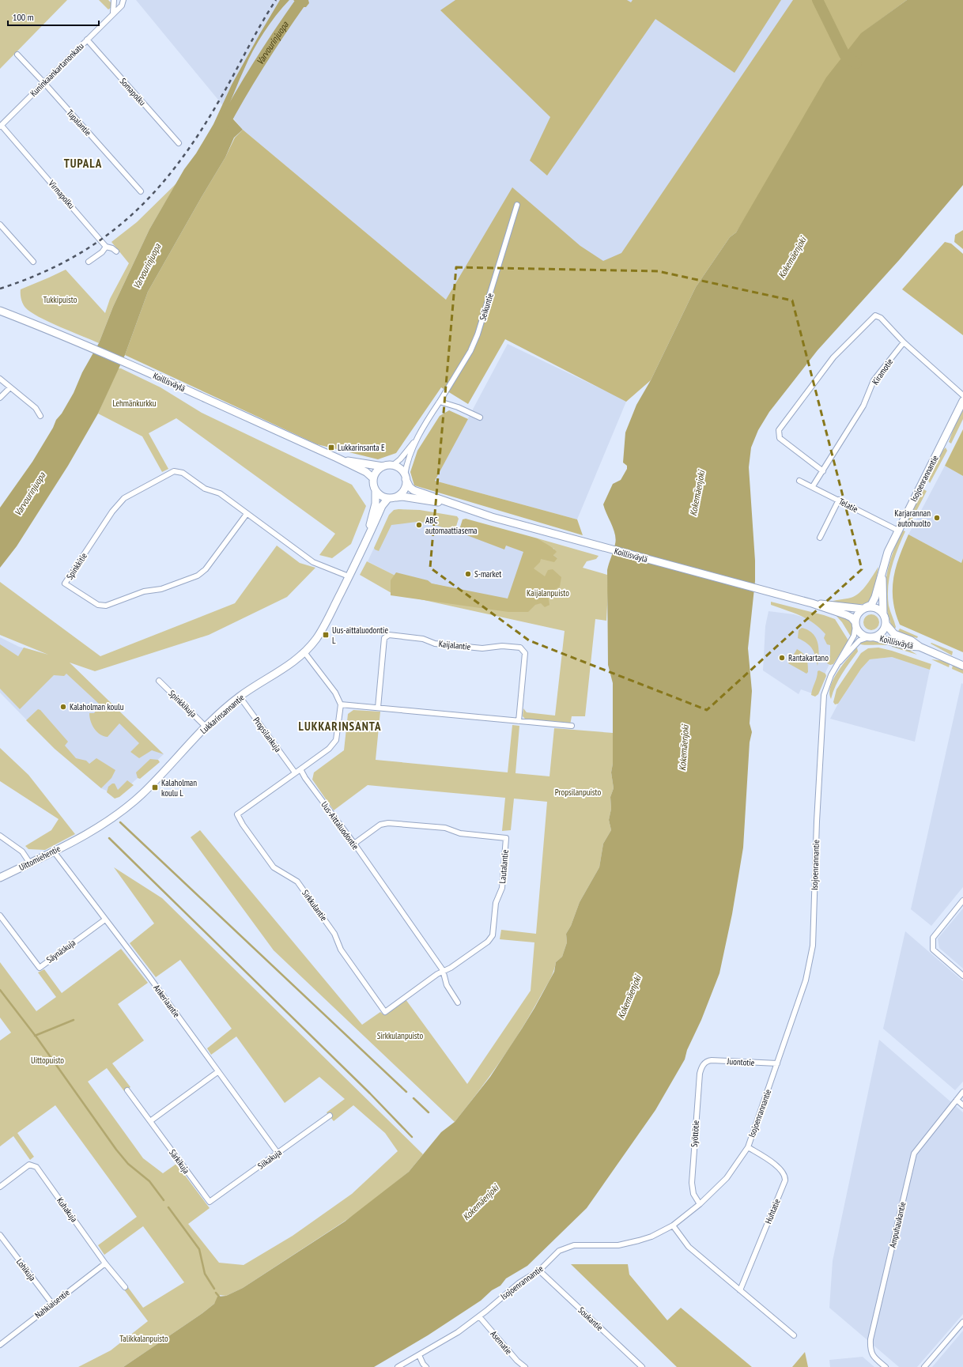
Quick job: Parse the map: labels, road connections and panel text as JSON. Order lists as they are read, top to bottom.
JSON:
{
  "streets": {
    "main road": [
      "Koillisväylä",
      "Isojoenrannantie",
      "Lukkarinsannantie",
      "Uittomiehentie"
    ],
    "street": [
      "Kuninkaankartanonkatu",
      "Somapolku",
      "Tupalantie",
      "Virmapolku",
      "Seikuntie",
      "Kiramotie",
      "Telatie",
      "Spinkkitie",
      "Kaijalantie",
      "Spinkkikuja",
      "Propsilankuja",
      "Uus-Aittaluodontie",
      "Lautalantie",
      "Sirkkulantie",
      "Säynäskuja",
      "Ankeriaantie",
      "Juontotie",
      "Syöttötie",
      "Siikakuja",
      "Särkikuja",
      "Kuhakuja",
      "Huhtatie",
      "Ampuhaukantie",
      "Lohikuja",
      "Nahkiaisentie",
      "Soukantie",
      "Asematie"
    ]
  },
  "crossings": [
    ["Kuninkaankartanonkatu", "Somapolku"],
    ["Kuninkaankartanonkatu", "Tupalantie"],
    ["Kuninkaankartanonkatu", "Virmapolku"],
    ["Seikuntie", "Koillisväylä"],
    ["Seikuntie", "Lukkarinsannantie"],
    ["Kiramotie", "Telatie"],
    ["Koillisväylä", "Isojoenrannantie"],
    ["Koillisväylä", "Lukkarinsannantie"],
    ["Isojoenrannantie", "Telatie"],
    ["Isojoenrannantie", "Juontotie"],
    ["Isojoenrannantie", "Syöttötie"],
    ["Isojoenrannantie", "Huhtatie"],
    ["Isojoenrannantie", "Soukantie"],
    ["Isojoenrannantie", "Asematie"],
    ["Spinkkitie", "Lukkarinsannantie"],
    ["Spinkkikuja", "Lukkarinsannantie"],
    ["Lukkarinsannantie", "Propsilankuja"],
    ["Lukkarinsannantie", "Uittomiehentie"],
    ["Propsilankuja", "Sirkkulantie"],
    ["Uus-Aittaluodontie", "Lautalantie"],
    ["Uus-Aittaluodontie", "Sirkkulantie"],
    ["Uittomiehentie", "Ankeriaantie"],
    ["Lautalantie", "Sirkkulantie"],
    ["Säynäskuja", "Ankeriaantie"],
    ["Ankeriaantie", "Siikakuja"],
    ["Juontotie", "Syöttötie"],
    ["Siikakuja", "Särkikuja"],
    ["Kuhakuja", "Nahkiaisentie"],
    ["Lohikuja", "Nahkiaisentie"]
  ],
  "districts": ["TUPALA", "LUKKARINSANTA"],
  "water": ["Varvourinjuopa", "Kokemäenjoki"],
  "parks": [
    "Tukkipuisto",
    "Lehmänkurkku",
    "Kaijalanpuisto",
    "Propsilanpuisto",
    "Sirkkulanpuisto",
    "Uittopuisto",
    "Talikkalanpuisto"
  ],
  "places": {
    "transit": ["Lukkarinsanta E", "Uus-aittaluodontie L", "Kalaholman koulu L"],
    "other": [
      "Karjarannan autohuolto",
      "ABC automaattiasema",
      "S-market",
      "Rantakartano",
      "Kalaholman koulu"
    ]
  },
  "scale_bar": "100 m"
}
